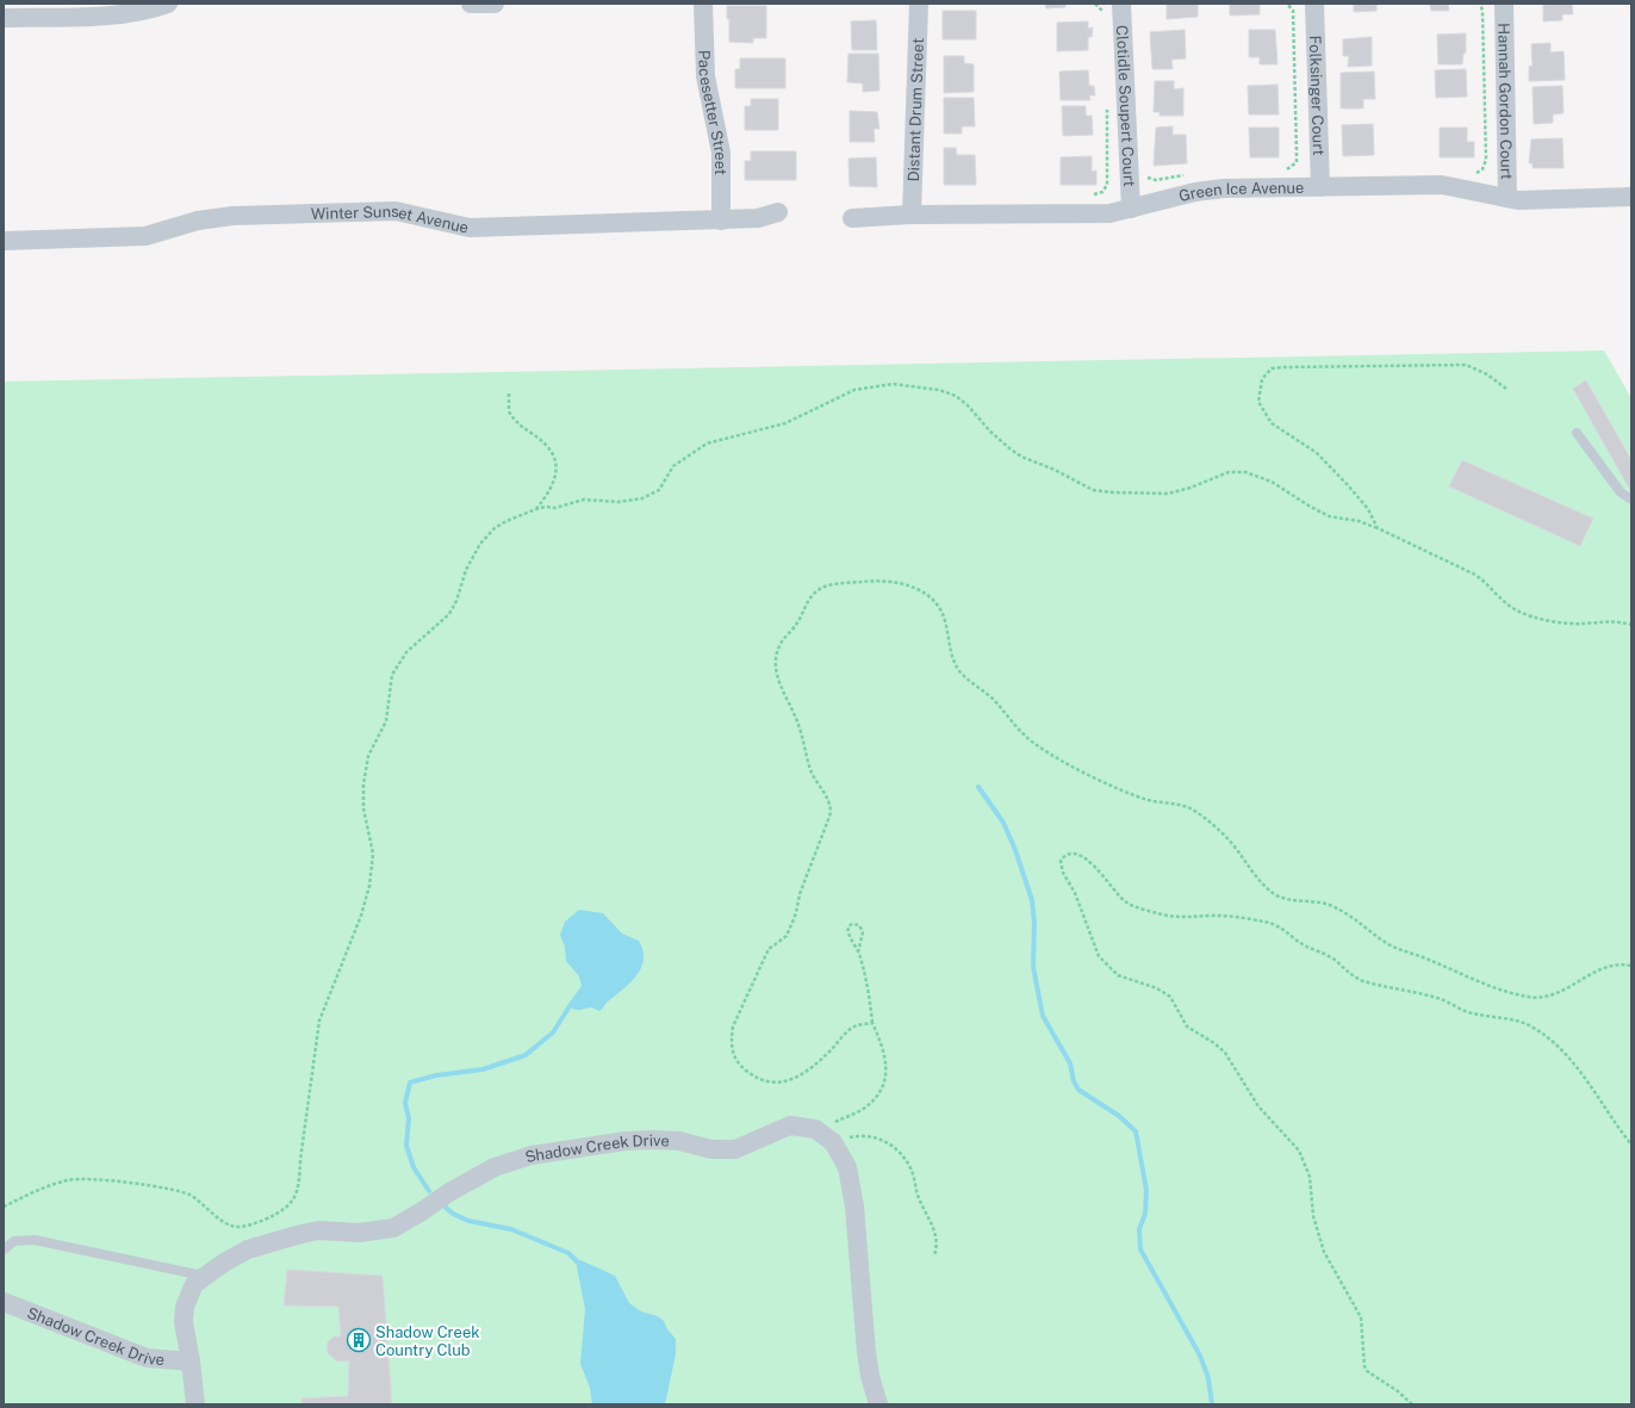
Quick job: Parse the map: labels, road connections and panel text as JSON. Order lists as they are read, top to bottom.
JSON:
{
  "streets": {
    "street": [
      "Folksinger Court",
      "Hannah Gordon Court",
      "Clotidle Soupert Court",
      "Distant Drum Street",
      "Pacesetter Street",
      "Green Ice Avenue",
      "Winter Sunset Avenue",
      "Shadow Creek Drive"
    ]
  },
  "crossings": [
    ["Folksinger Court", "Green Ice Avenue"],
    ["Hannah Gordon Court", "Green Ice Avenue"],
    ["Clotidle Soupert Court", "Green Ice Avenue"],
    ["Distant Drum Street", "Green Ice Avenue"],
    ["Pacesetter Street", "Winter Sunset Avenue"]
  ],
  "places": {
    "building": ["Shadow Creek Country Club"]
  }
}
